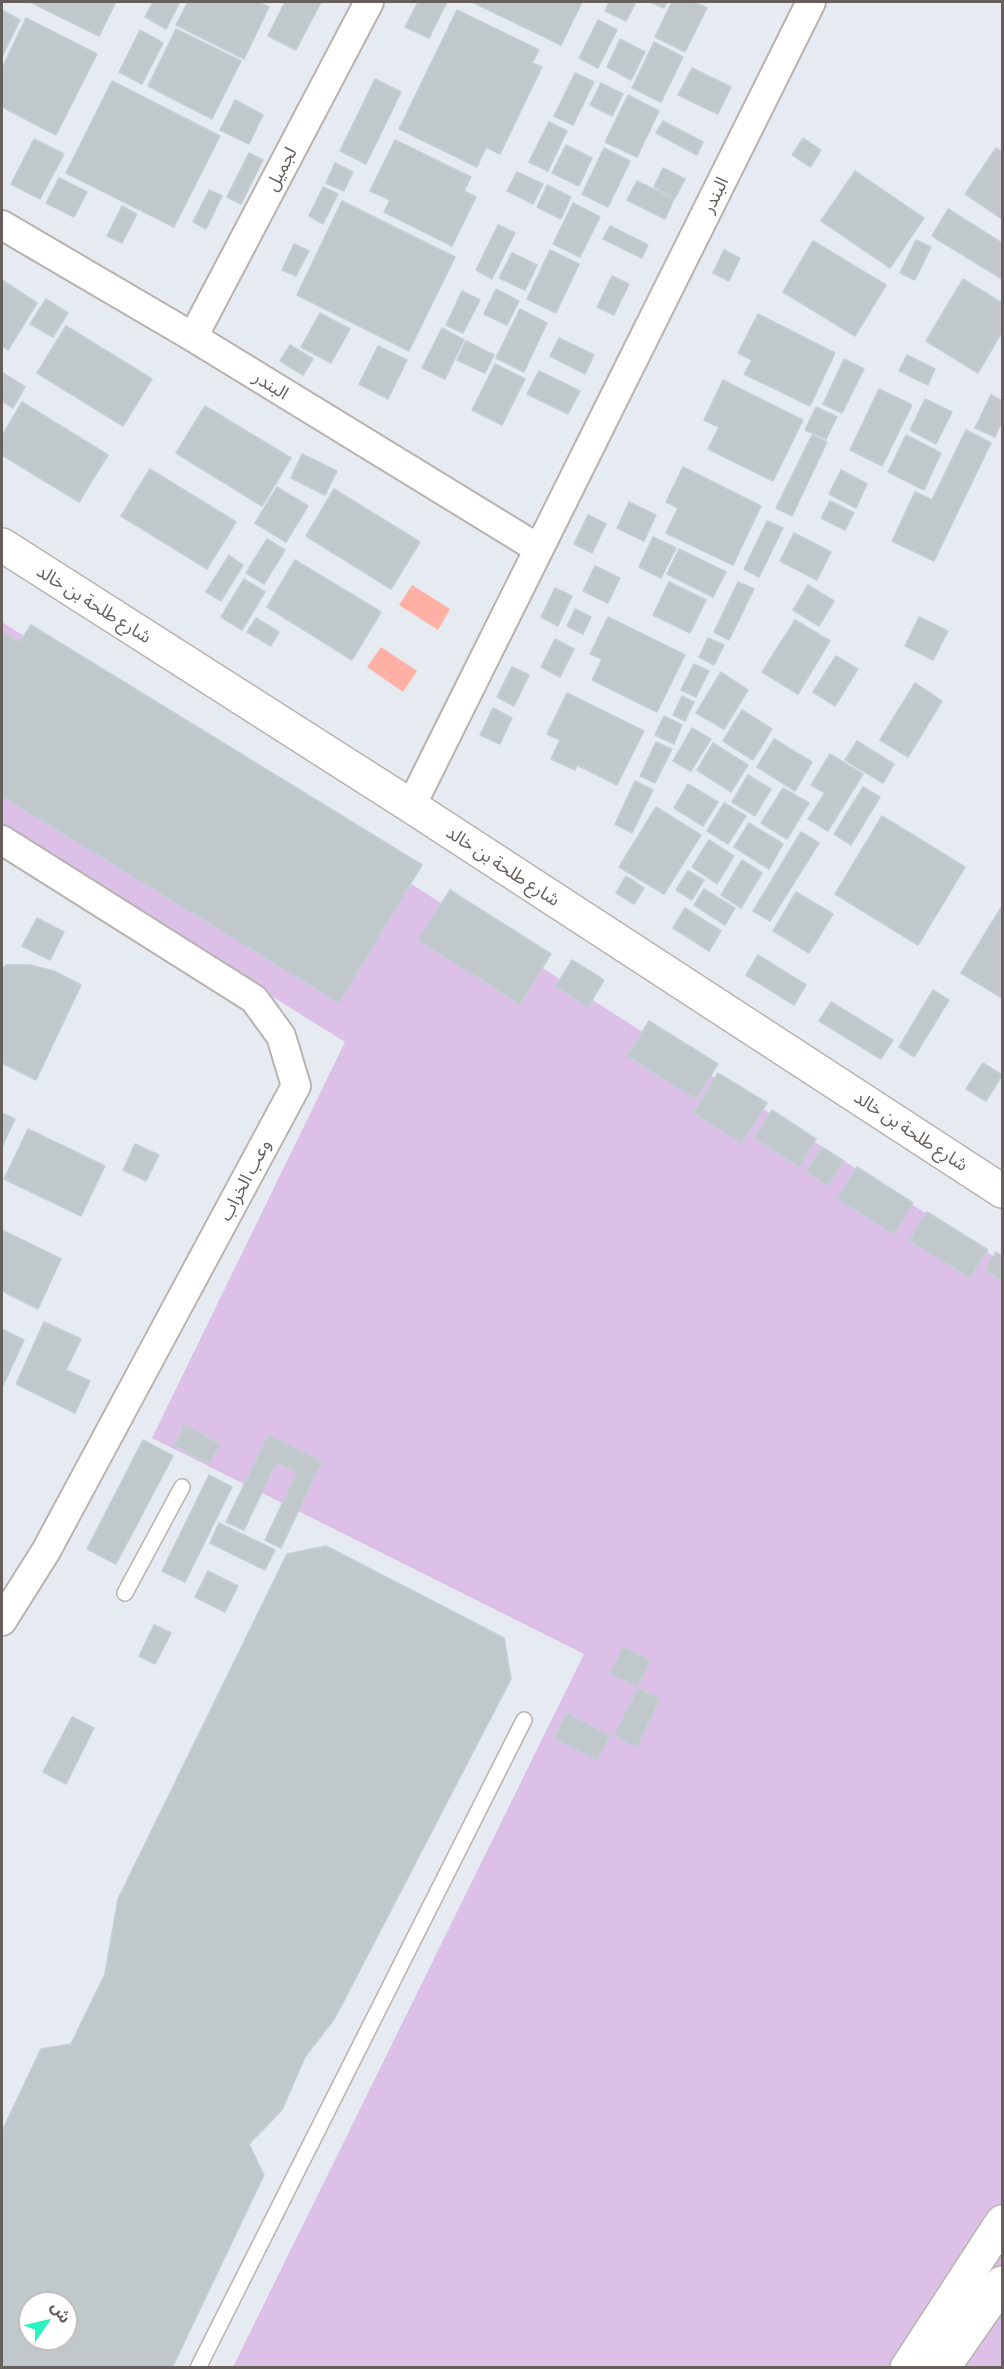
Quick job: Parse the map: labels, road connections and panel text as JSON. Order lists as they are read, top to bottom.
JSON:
{
  "streets": {
    "street": [
      "لجميل",
      "البندر",
      "شارع طلحة بن خالد",
      "وعب الخراب"
    ]
  },
  "crossings": [
    ["لجميل", "البندر"],
    ["البندر", "شارع طلحة بن خالد"]
  ],
  "north": "top right"
}
